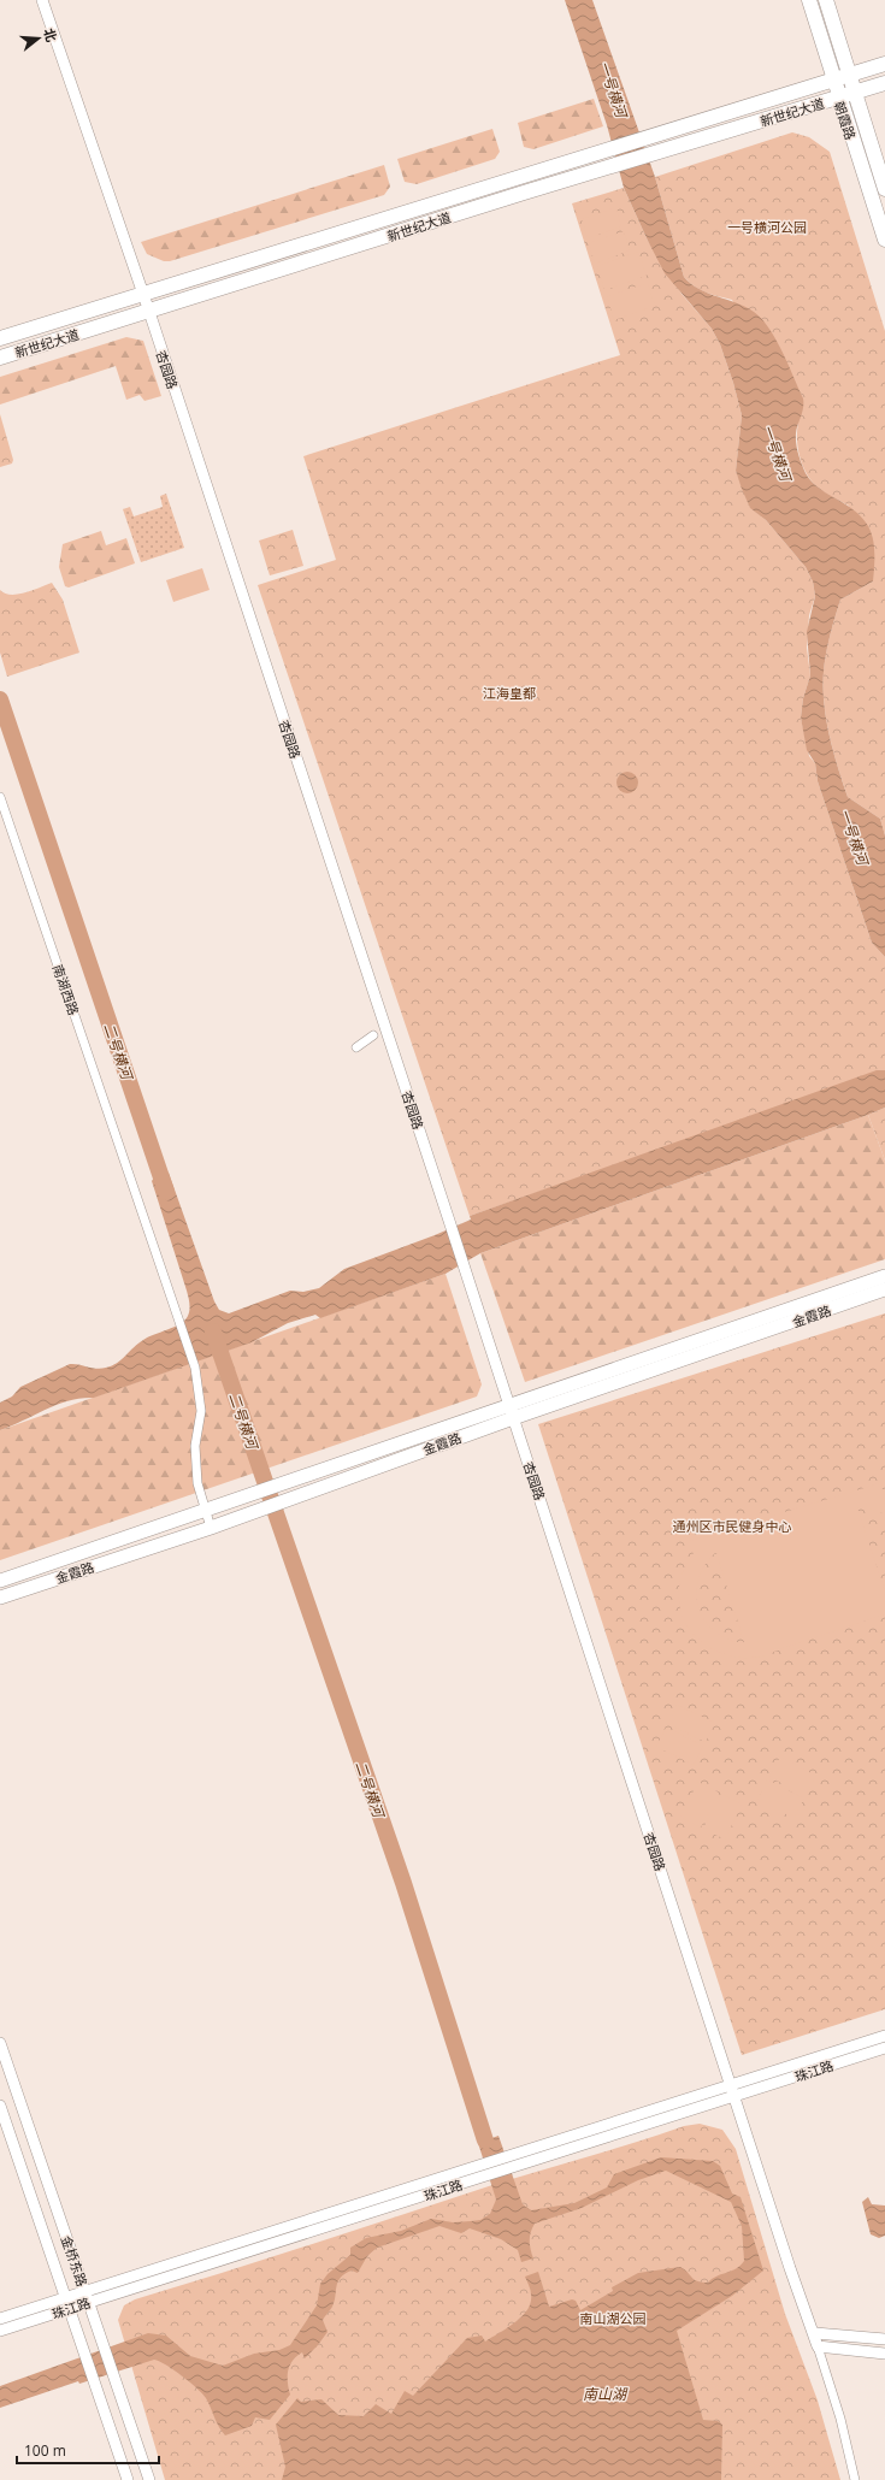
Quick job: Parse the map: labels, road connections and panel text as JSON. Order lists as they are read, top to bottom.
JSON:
{
  "streets": {
    "main road": ["新世纪大道", "朝霞路", "金霞路"],
    "street": [
      "杏园路",
      "南湖西路",
      "珠江路",
      "金桥东路"
    ]
  },
  "crossings": [
    ["新世纪大道", "朝霞路"],
    ["新世纪大道", "杏园路"],
    ["杏园路", "金霞路"],
    ["杏园路", "珠江路"],
    ["南湖西路", "金霞路"],
    ["珠江路", "金桥东路"]
  ],
  "water": ["一号横河", "二号横河", "南山湖"],
  "parks": [
    "一号横河公园",
    "江海皇都",
    "通州区市民健身中心",
    "南山湖公园"
  ],
  "scale_bar": "100 m",
  "north": "right"
}
